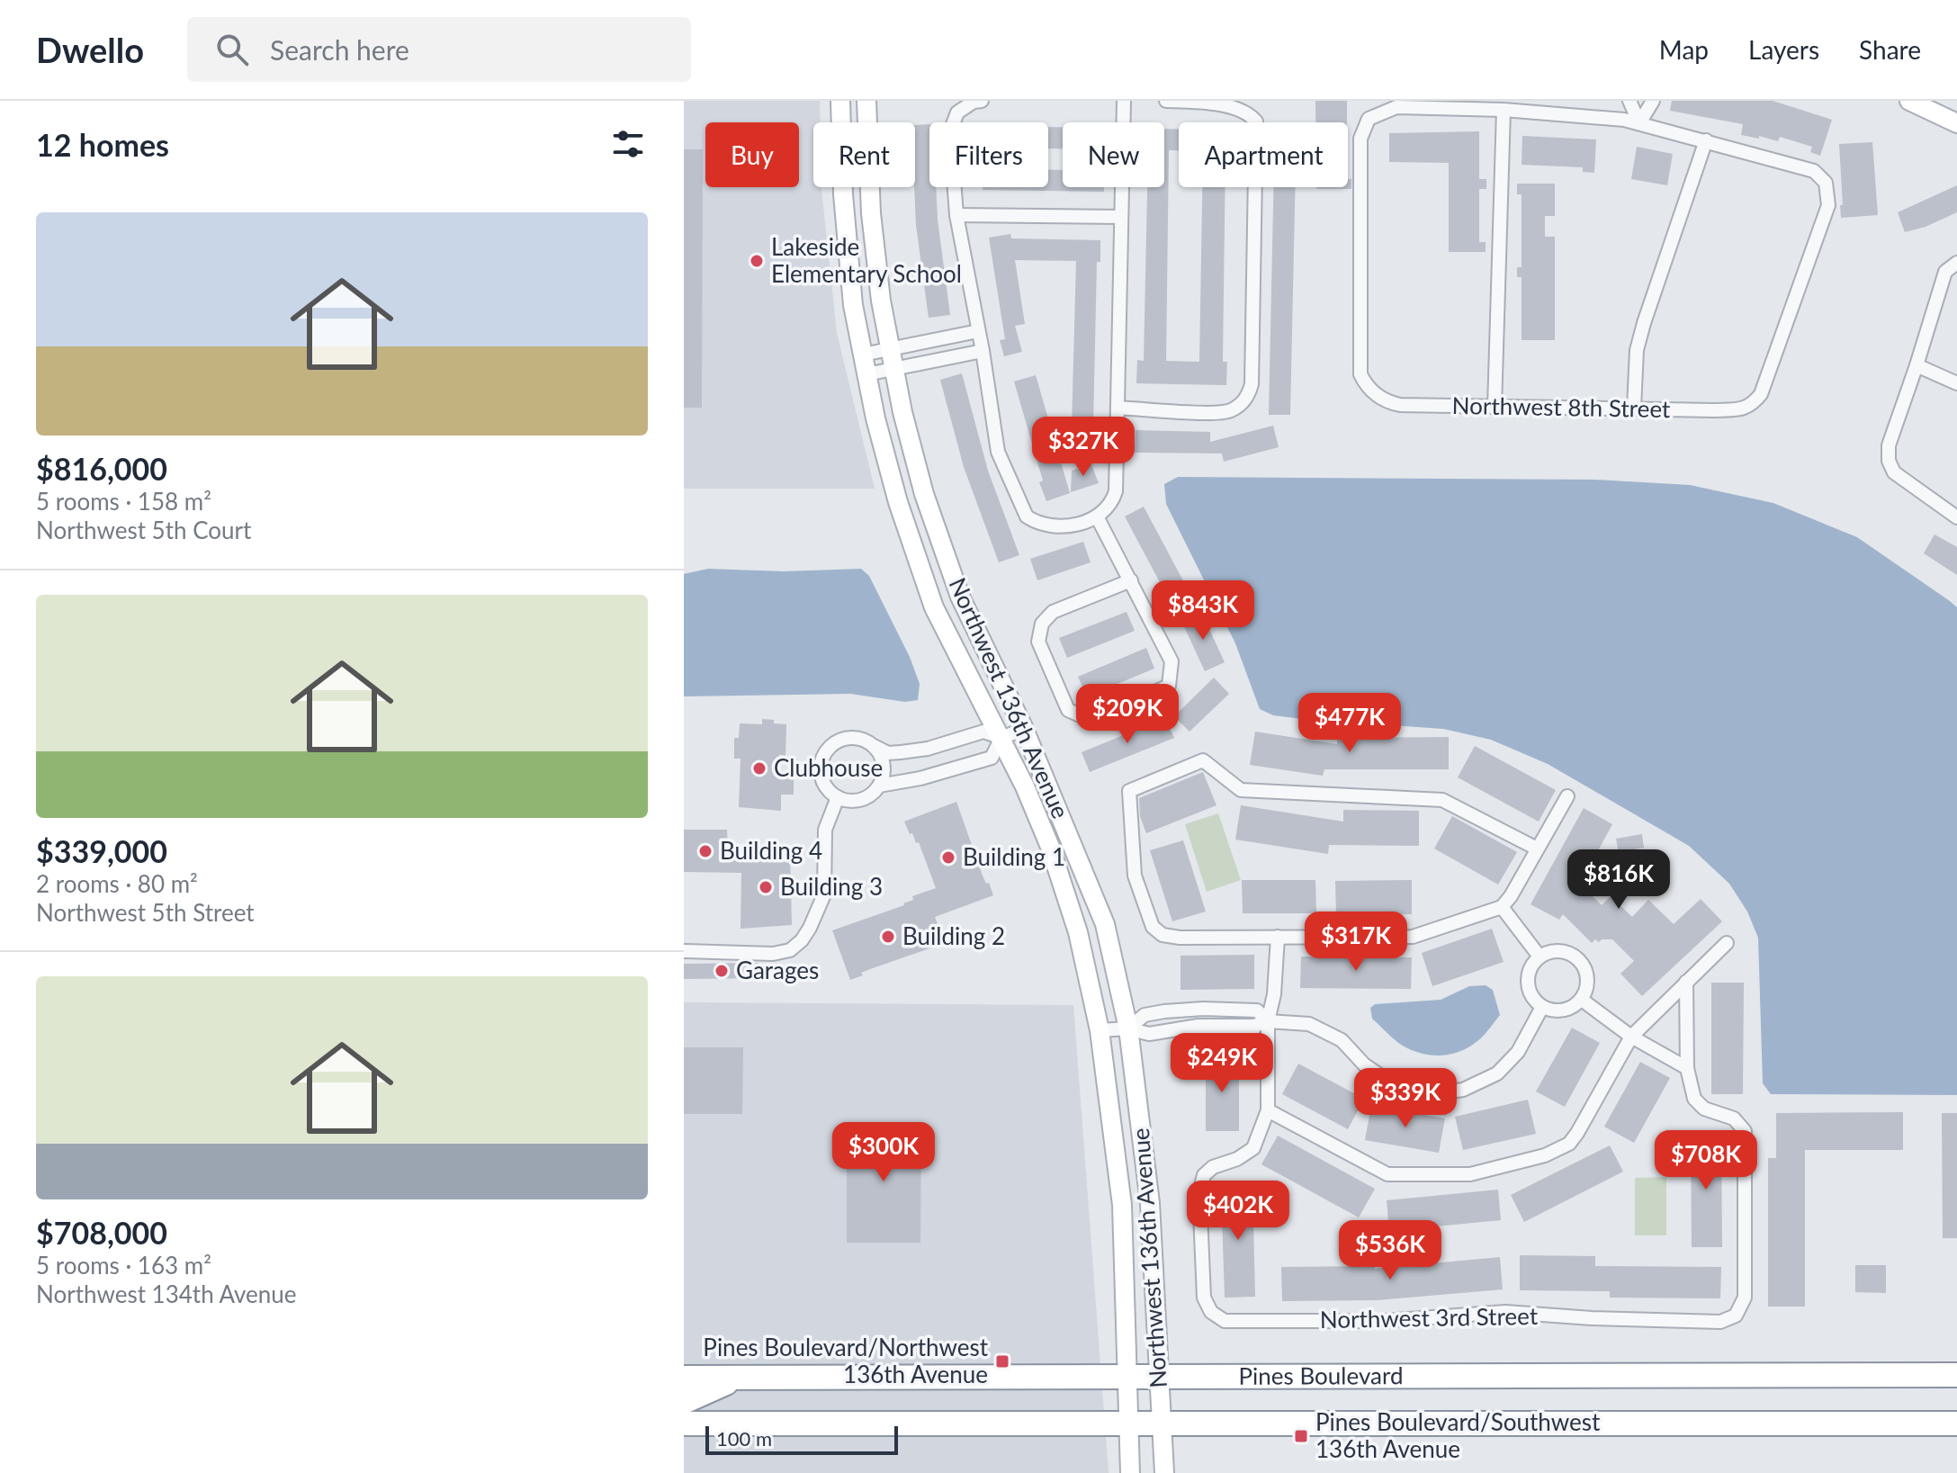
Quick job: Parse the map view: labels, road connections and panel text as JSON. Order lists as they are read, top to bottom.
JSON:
{
  "streets": {
    "highway": ["Pines Boulevard"],
    "street": ["Northwest 8th Street", "Northwest 136th Avenue", "Northwest 3rd Street"]
  },
  "crossings": [
    ["Northwest 136th Avenue", "Pines Boulevard"]
  ],
  "places": {
    "other": [
      "Lakeside Elementary School",
      "Clubhouse",
      "Building 4",
      "Building 1",
      "Building 3",
      "Building 2",
      "Garages"
    ],
    "transit": ["Pines Boulevard/Northwest 136th Avenue", "Pines Boulevard/Southwest 136th Avenue"]
  },
  "scale_bar": "100 m",
  "page": {
    "header": "Dwello",
    "search": "Search here",
    "nav": ["Map", "Layers", "Share"],
    "heading": "12 homes",
    "chip": [
      "Buy",
      "Rent",
      "Filters",
      "New",
      "Apartment"
    ],
    "list": [
      {
        "name": "$816,000",
        "note": "5 rooms · 158 m² · Northwest 5th Court"
      },
      {
        "name": "$339,000",
        "note": "2 rooms · 80 m² · Northwest 5th Street"
      },
      {
        "name": "$708,000",
        "note": "5 rooms · 163 m² · Northwest 134th Avenue"
      }
    ],
    "price": [
      "$327K",
      "$843K",
      "$209K",
      "$477K",
      "$816K",
      "$317K",
      "$249K",
      "$339K",
      "$300K",
      "$708K",
      "$402K",
      "$536K"
    ],
    "scale": "100 m"
  }
}
